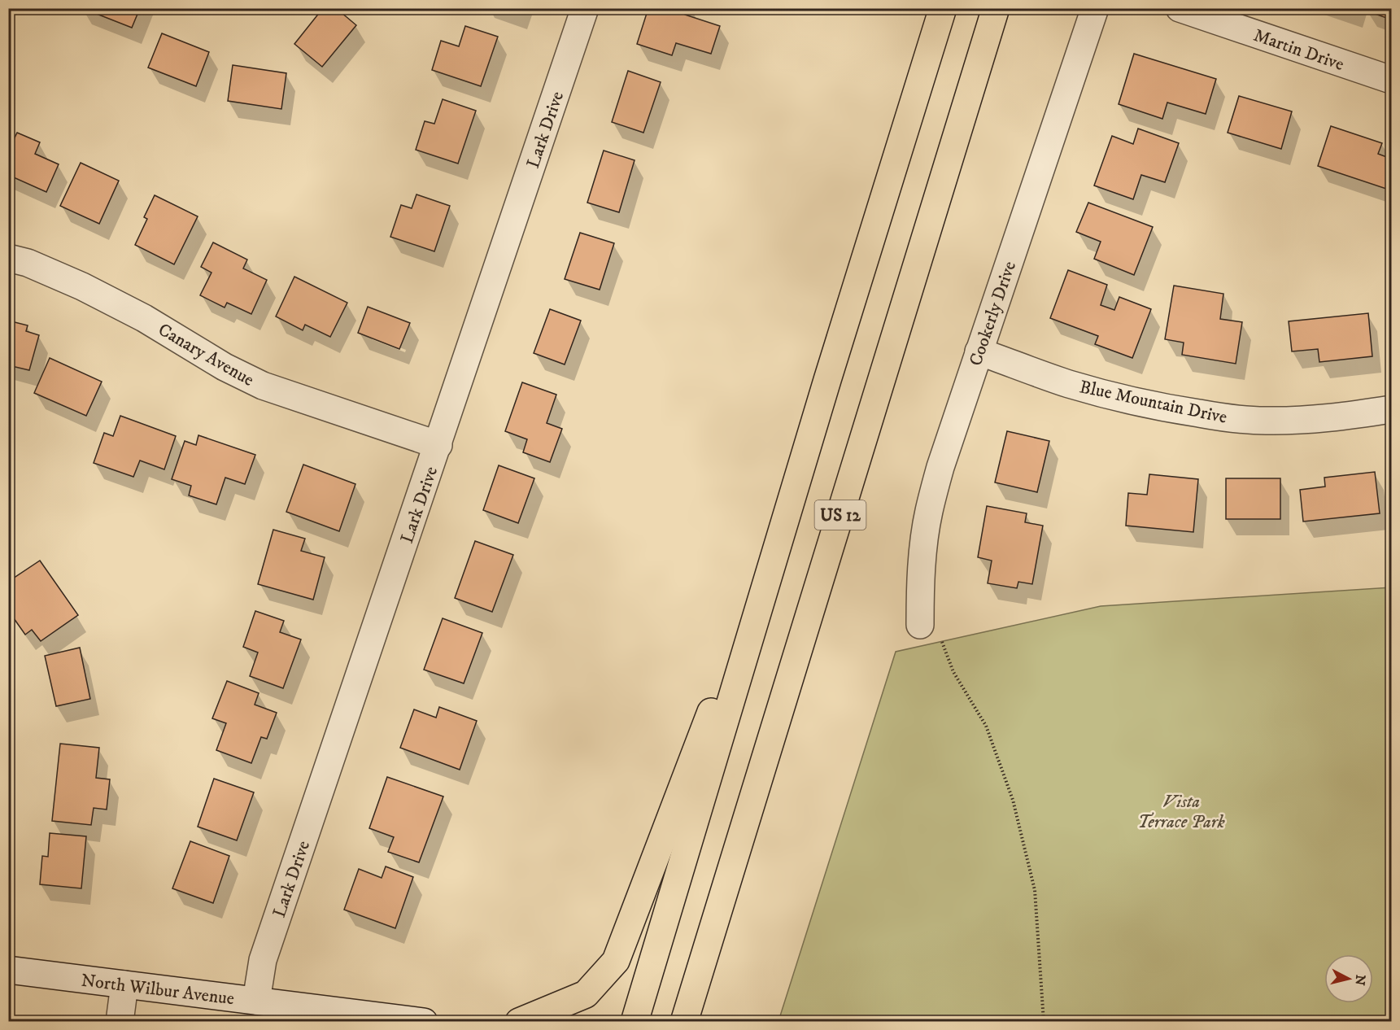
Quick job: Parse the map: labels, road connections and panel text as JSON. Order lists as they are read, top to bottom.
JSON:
{
  "streets": {
    "highway": ["US 12"],
    "street": [
      "Martin Drive",
      "Lark Drive",
      "Cookerly Drive",
      "Canary Avenue",
      "Blue Mountain Drive",
      "North Wilbur Avenue"
    ]
  },
  "crossings": [
    ["Lark Drive", "Canary Avenue"],
    ["Lark Drive", "North Wilbur Avenue"],
    ["Cookerly Drive", "Blue Mountain Drive"]
  ],
  "parks": ["Vista Terrace Park"],
  "north": "right"
}
